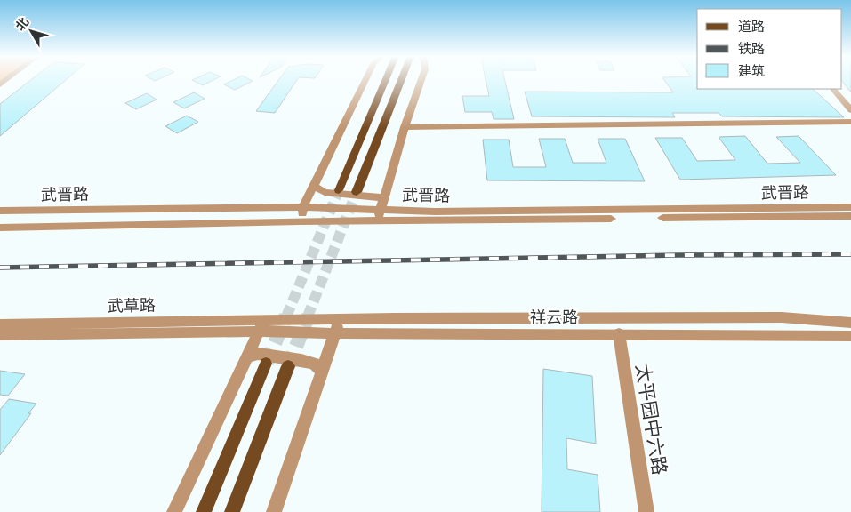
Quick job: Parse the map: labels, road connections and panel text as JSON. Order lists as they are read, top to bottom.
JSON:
{
  "streets": {
    "street": [
      "武晋路",
      "武草路",
      "祥云路",
      "太平园中六路"
    ]
  },
  "crossings": [
    ["武草路", "祥云路"],
    ["祥云路", "太平园中六路"]
  ],
  "legend": ["道路", "铁路", "建筑"],
  "north": "top left"
}
